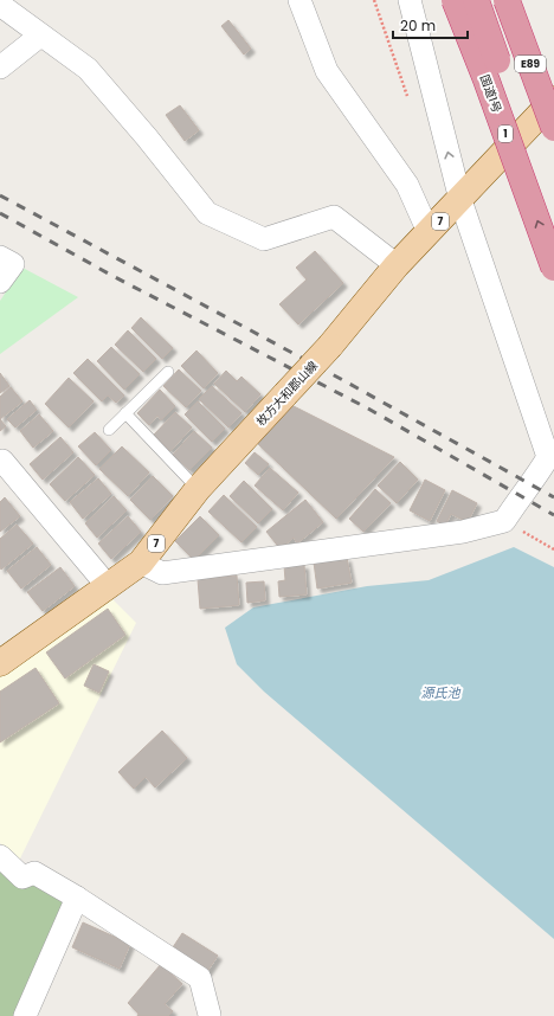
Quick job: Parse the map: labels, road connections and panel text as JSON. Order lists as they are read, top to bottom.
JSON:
{
  "streets": {
    "highway": ["E89", "国道1号", "1"],
    "main road": ["7", "枚方大和郡山線"]
  },
  "water": ["源氏池"],
  "scale_bar": "20 m"
}
